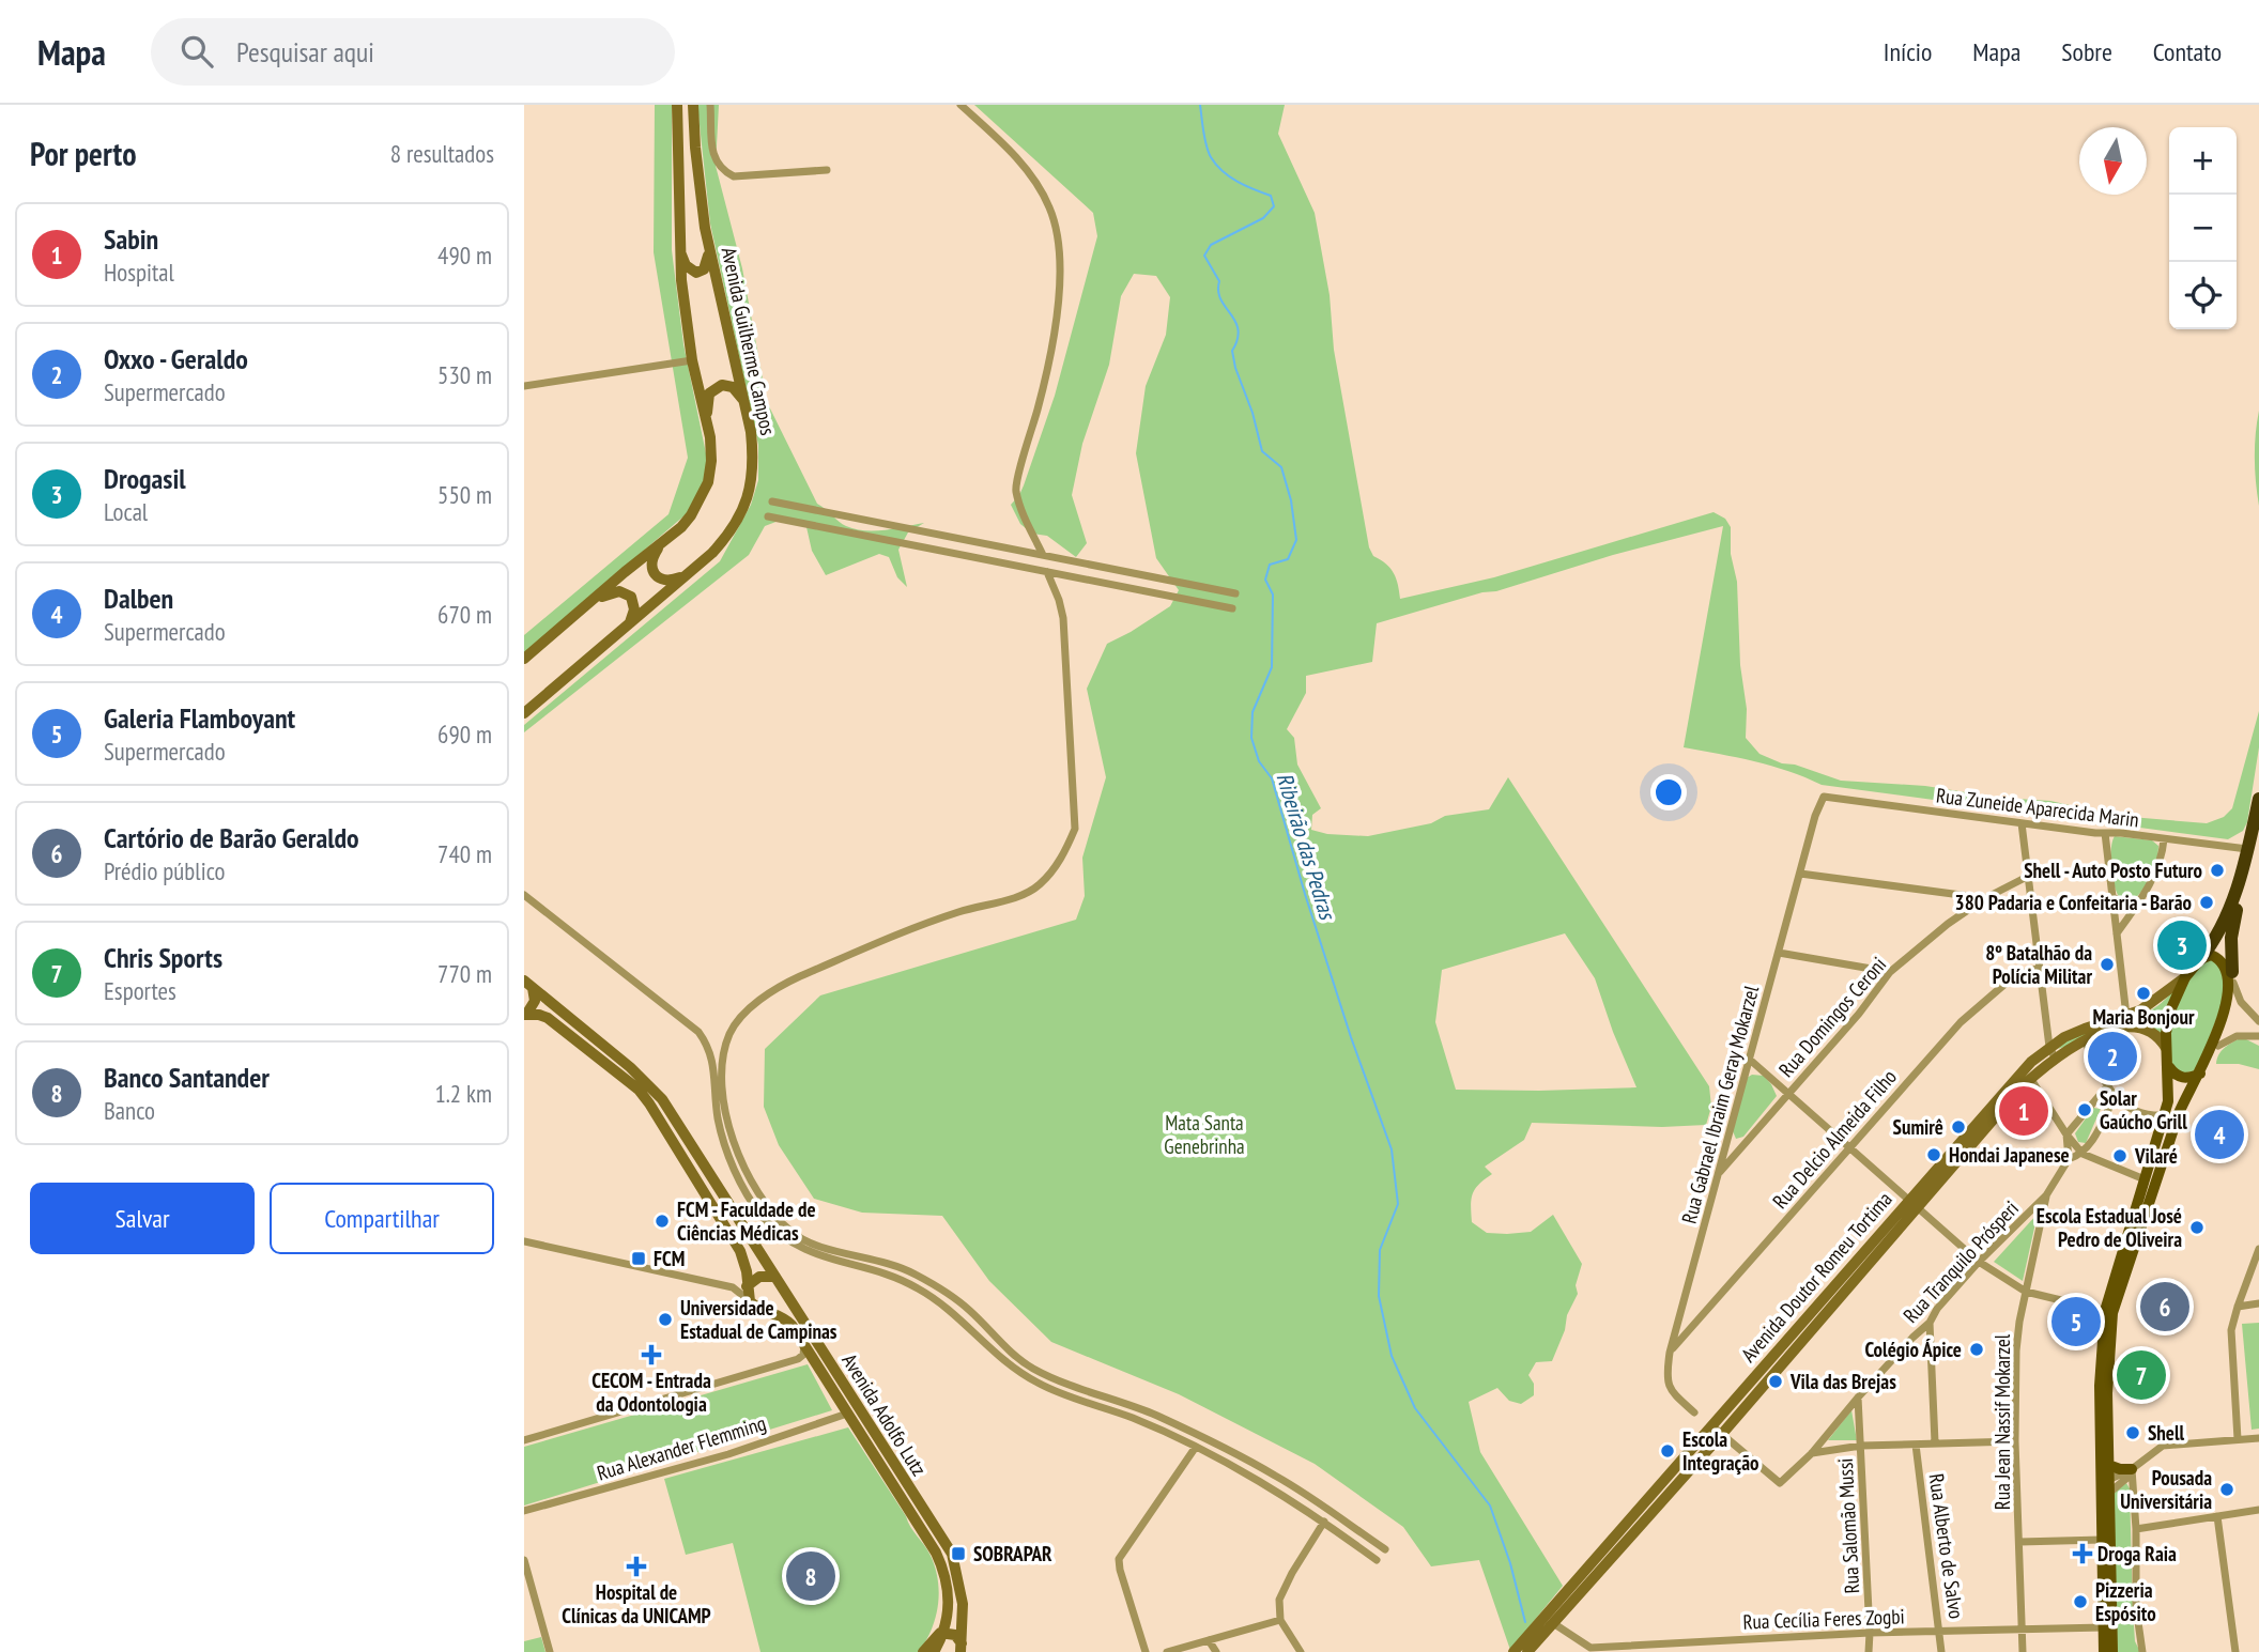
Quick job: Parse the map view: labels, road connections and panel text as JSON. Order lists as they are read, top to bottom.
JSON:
{
  "streets": {
    "main road": ["Avenida Guilherme Campos", "Avenida Doutor Romeu Tortima", "Avenida Adolfo Lutz"],
    "street": [
      "Rua Zuneide Aparecida Marin",
      "Rua Domingos Ceroni",
      "Rua Gabrael Ibraim Geray Mokarzel",
      "Rua Delcio Almeida Filho",
      "Rua Tranquilo Prósperi",
      "Rua Jean Nassif Mokarzel",
      "Rua Alexander Flemming",
      "Rua Salomão Mussi",
      "Rua Alberto de Salvo",
      "Rua Cecília Feres Zogbi"
    ]
  },
  "crossings": [
    ["Rua Zuneide Aparecida Marin", "Rua Gabrael Ibraim Geray Mokarzel"],
    ["Rua Domingos Ceroni", "Rua Gabrael Ibraim Geray Mokarzel"],
    ["Rua Gabrael Ibraim Geray Mokarzel", "Rua Delcio Almeida Filho"],
    ["Rua Tranquilo Prósperi", "Avenida Doutor Romeu Tortima"],
    ["Rua Tranquilo Prósperi", "Rua Jean Nassif Mokarzel"],
    ["Rua Tranquilo Prósperi", "Rua Salomão Mussi"],
    ["Rua Tranquilo Prósperi", "Rua Alberto de Salvo"],
    ["Avenida Doutor Romeu Tortima", "Rua Cecília Feres Zogbi"],
    ["Avenida Adolfo Lutz", "Rua Alexander Flemming"],
    ["Rua Jean Nassif Mokarzel", "Rua Cecília Feres Zogbi"],
    ["Rua Salomão Mussi", "Rua Cecília Feres Zogbi"],
    ["Rua Alberto de Salvo", "Rua Cecília Feres Zogbi"]
  ],
  "water": ["Ribeirão das Pedras"],
  "parks": ["Mata Santa Genebrinha"],
  "places": {
    "other": [
      "Shell - Auto Posto Futuro",
      "380 Padaria e Confeitaria - Barão",
      "8º Batalhão da Polícia Militar",
      "Maria Bonjour",
      "Solar Gaúcho Grill",
      "Sumirê",
      "Hondai Japanese",
      "Vilaré",
      "FCM - Faculdade de Ciências Médicas",
      "Escola Estadual José Pedro de Oliveira",
      "Universidade Estadual de Campinas",
      "Colégio Ápice",
      "Vila das Brejas",
      "Shell",
      "Escola Integração",
      "Pousada Universitária",
      "Pizzeria Espósito"
    ],
    "transit": ["FCM", "SOBRAPAR"],
    "health": ["CECOM - Entrada da Odontologia", "Droga Raia", "Hospital de Clínicas da UNICAMP"]
  },
  "north": "bottom",
  "page": {
    "header": "Mapa",
    "search": "Pesquisar aqui",
    "nav": [
      "Início",
      "Mapa",
      "Sobre",
      "Contato"
    ],
    "heading": ["Por perto", "8 resultados"],
    "map_buttons": ["+", "−"],
    "list": [
      {
        "mark": "1",
        "name": "Sabin",
        "note": "Hospital",
        "value": "490 m"
      },
      {
        "mark": "2",
        "name": "Oxxo - Geraldo",
        "note": "Supermercado",
        "value": "530 m"
      },
      {
        "mark": "3",
        "name": "Drogasil",
        "note": "Local",
        "value": "550 m"
      },
      {
        "mark": "4",
        "name": "Dalben",
        "note": "Supermercado",
        "value": "670 m"
      },
      {
        "mark": "5",
        "name": "Galeria Flamboyant",
        "note": "Supermercado",
        "value": "690 m"
      },
      {
        "mark": "6",
        "name": "Cartório de Barão Geraldo",
        "note": "Prédio público",
        "value": "740 m"
      },
      {
        "mark": "7",
        "name": "Chris Sports",
        "note": "Esportes",
        "value": "770 m"
      },
      {
        "mark": "8",
        "name": "Banco Santander",
        "note": "Banco",
        "value": "1.2 km"
      }
    ],
    "pins": [
      "3",
      "2",
      "1",
      "4",
      "6",
      "5",
      "7",
      "8"
    ],
    "buttons": ["Salvar", "Compartilhar"]
  }
}
